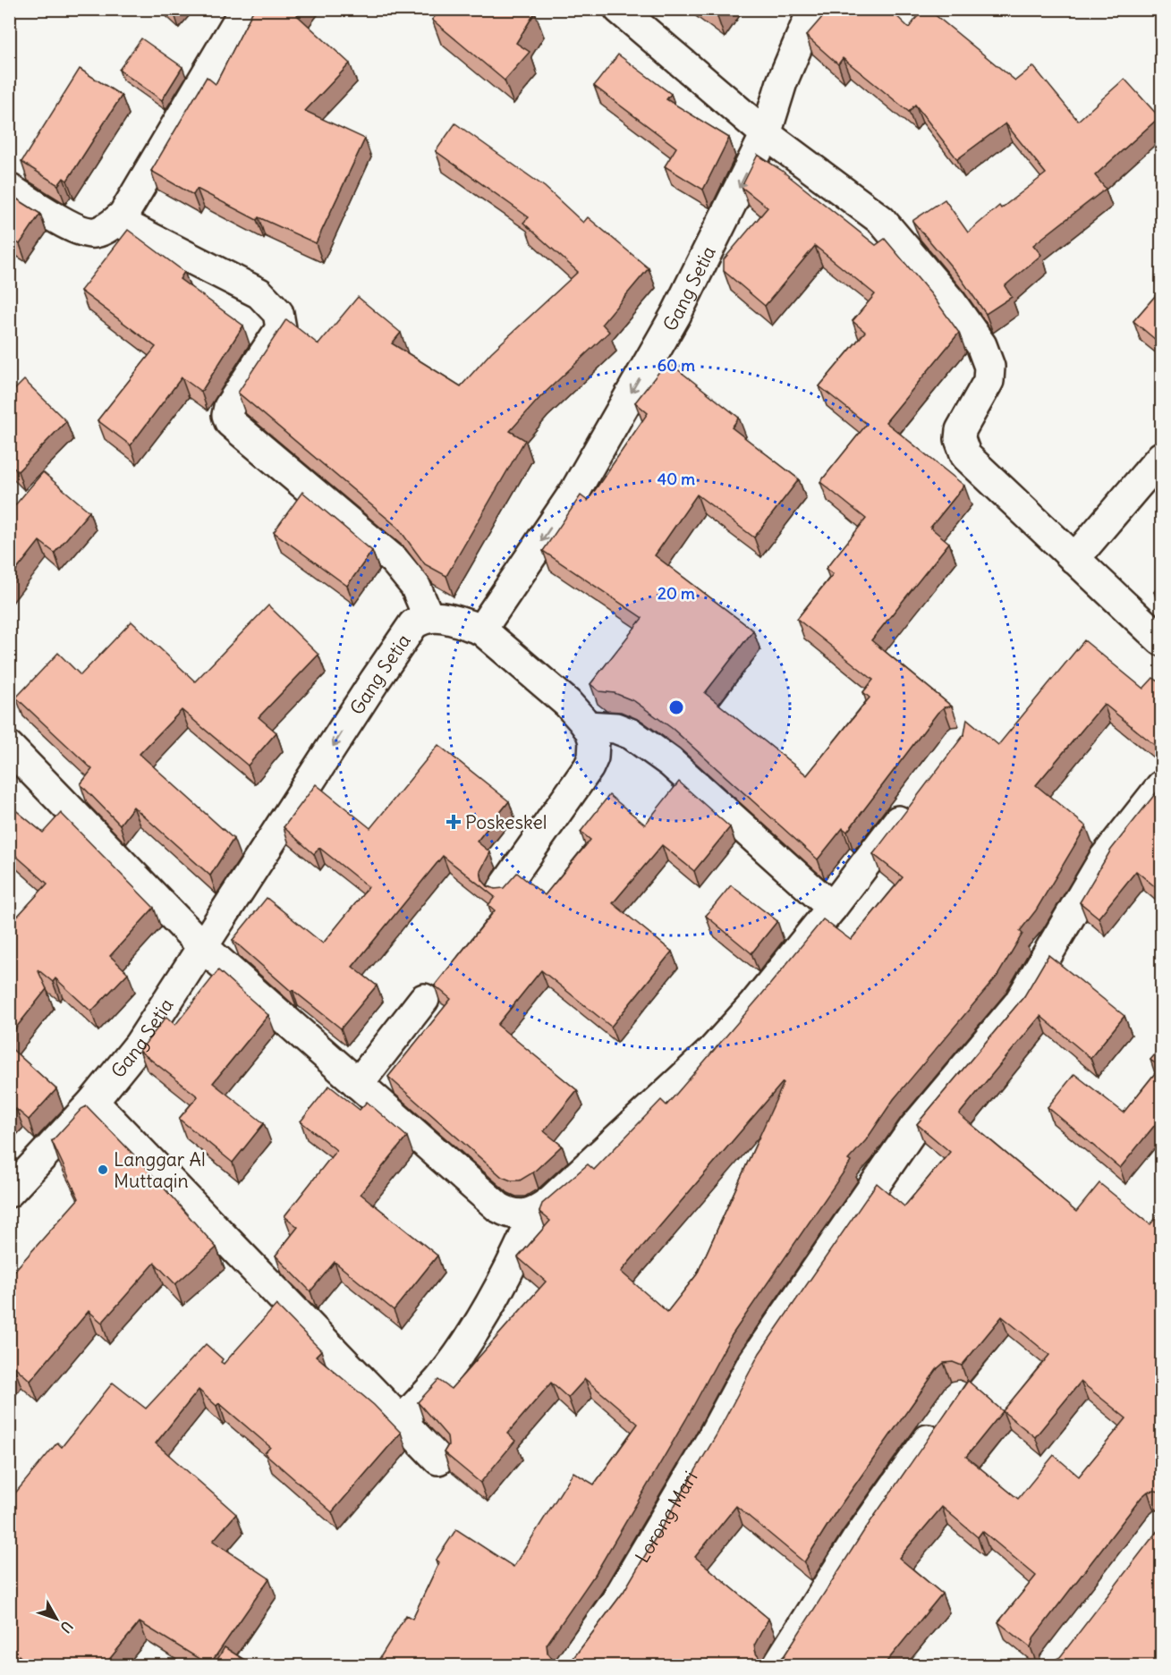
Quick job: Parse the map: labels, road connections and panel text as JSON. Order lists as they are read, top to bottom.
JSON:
{
  "streets": {
    "street": ["Gang Setia", "Lorong Mari"]
  },
  "one_way": ["Gang Setia"],
  "places": {
    "health": ["Poskeskel"],
    "other": ["Langgar Al Muttaqin"]
  },
  "north": "bottom right",
  "rings": ["60 m", "40 m", "20 m"]
}
